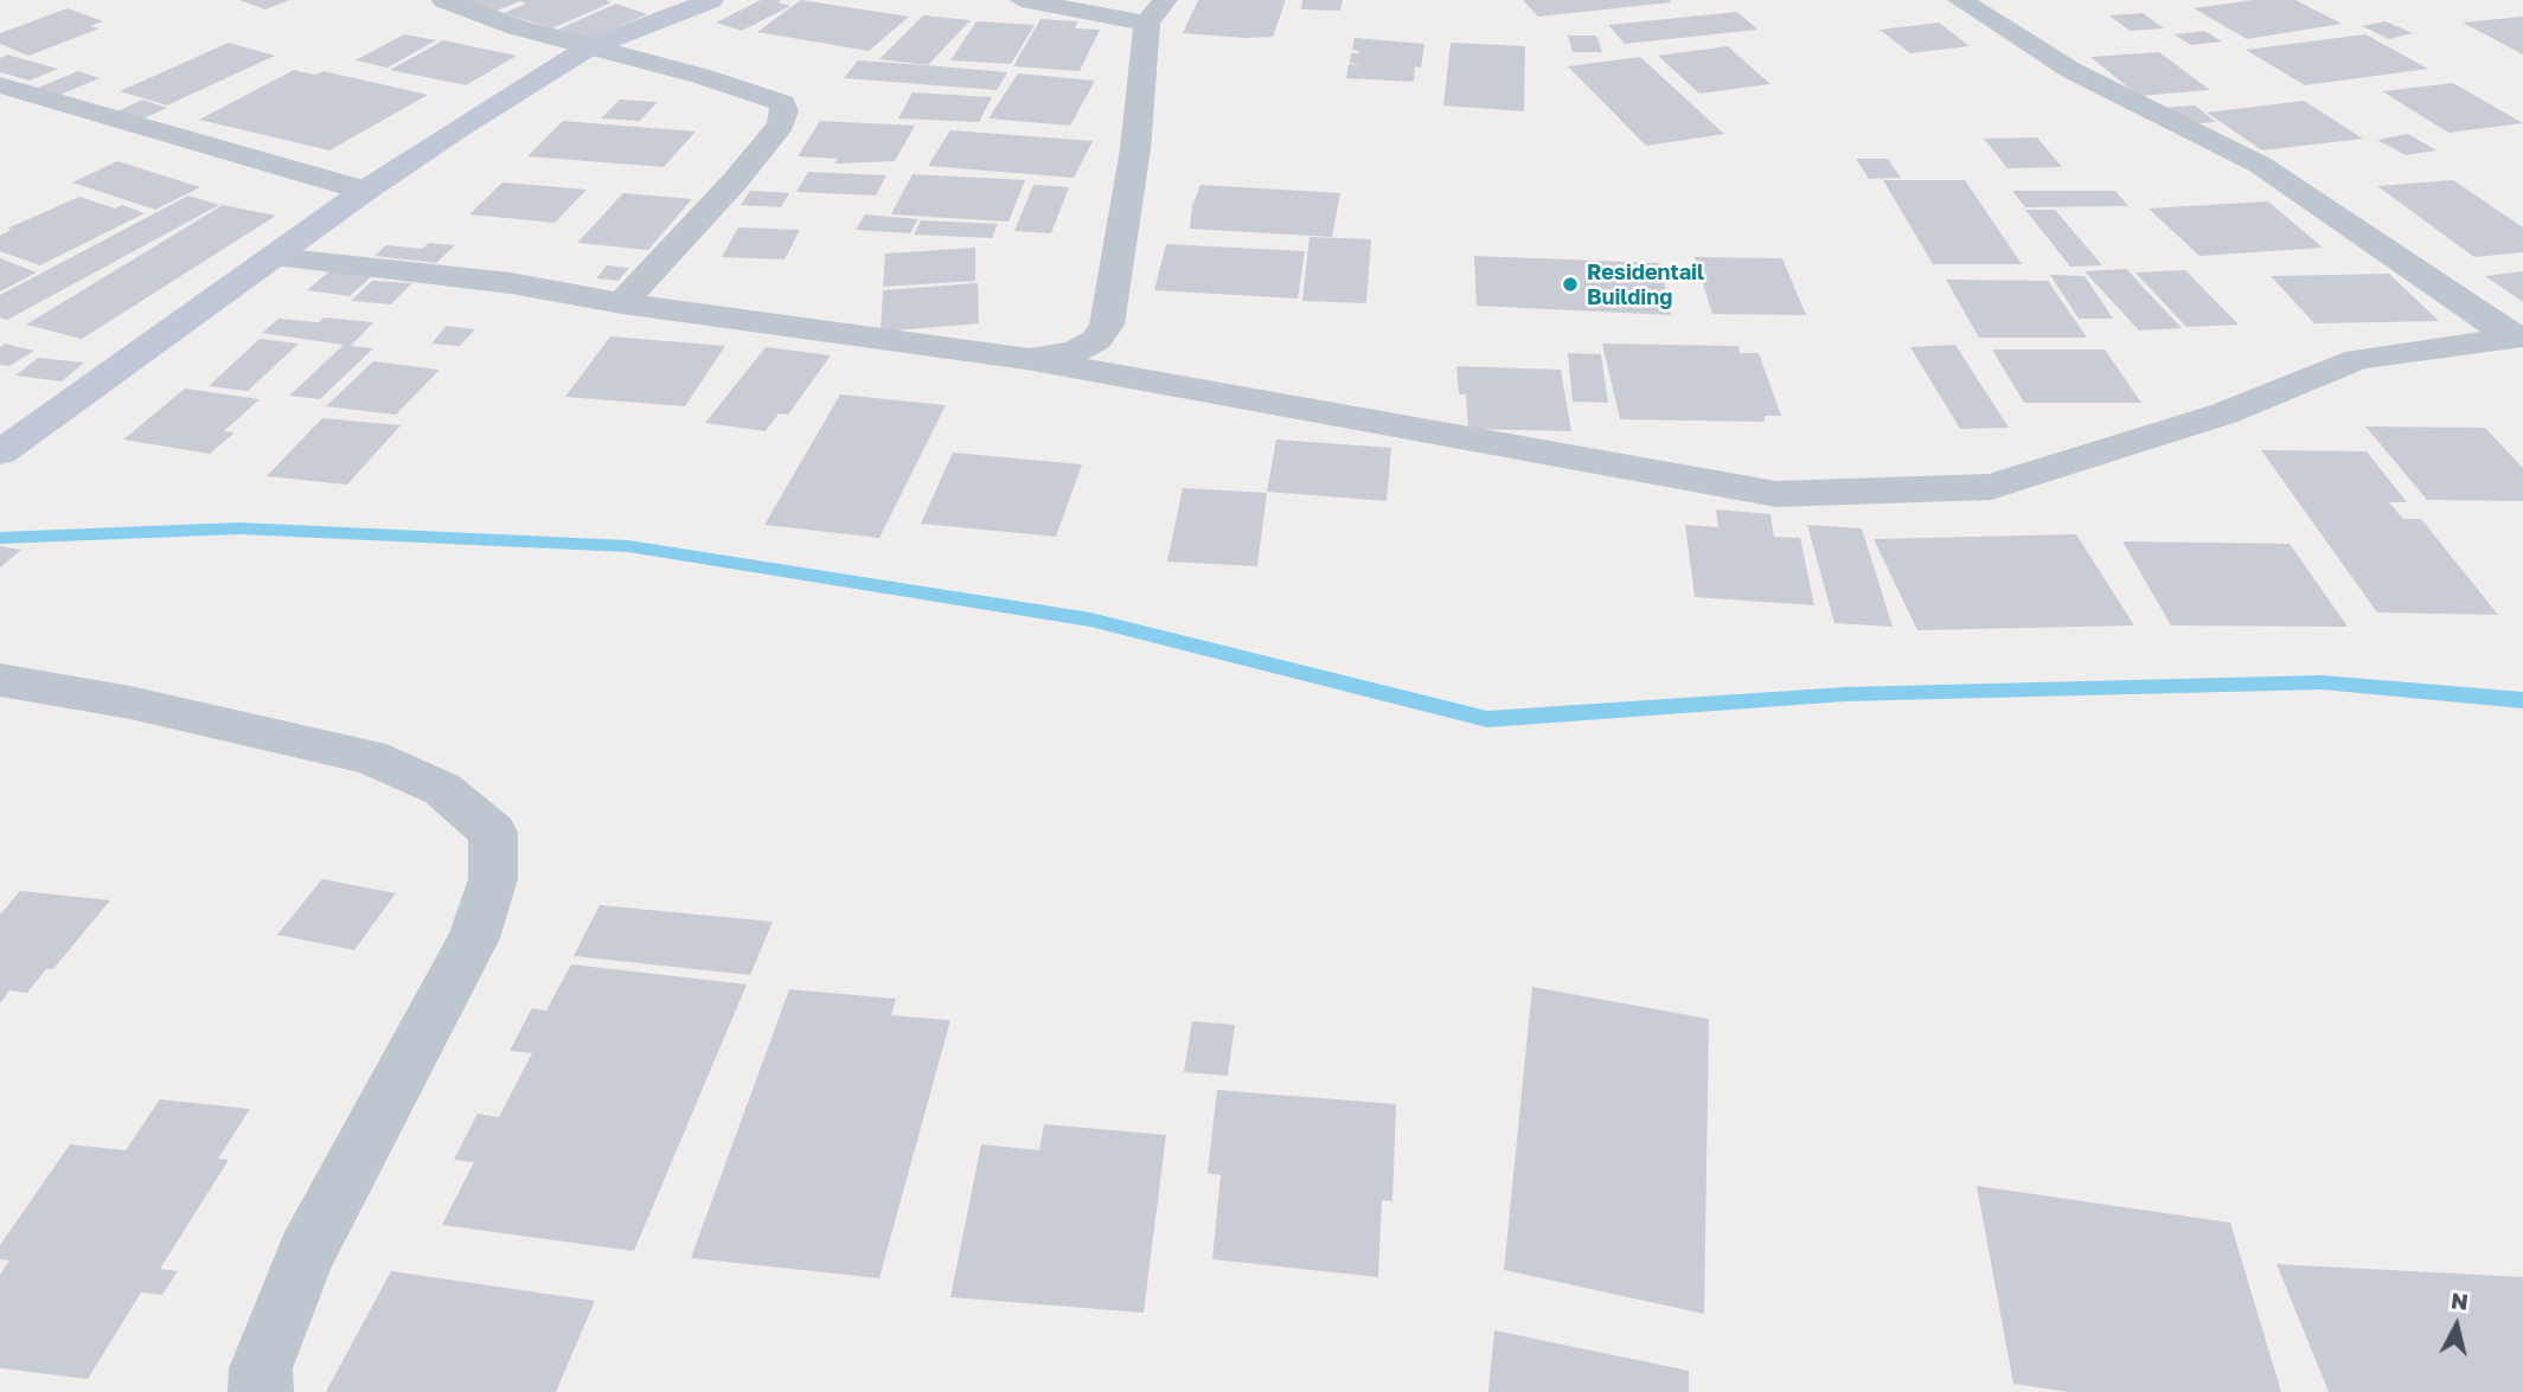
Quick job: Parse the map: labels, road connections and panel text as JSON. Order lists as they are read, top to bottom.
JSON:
{
  "places": ["Residentail Building"],
  "north": "top"
}
